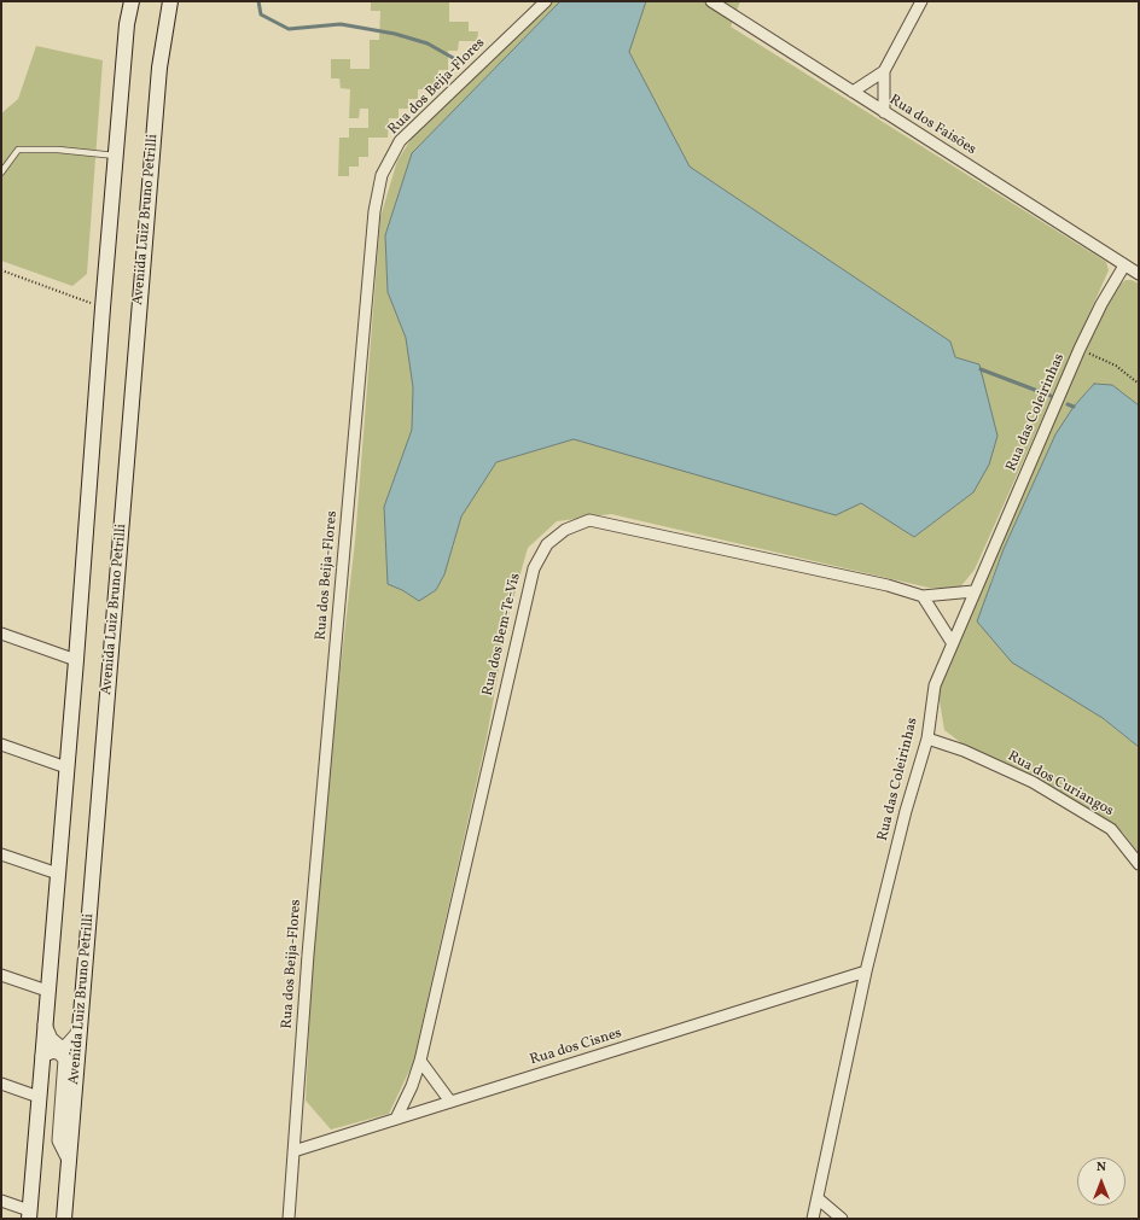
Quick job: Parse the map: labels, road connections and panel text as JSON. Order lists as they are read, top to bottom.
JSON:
{
  "streets": {
    "main road": ["Avenida Luiz Bruno Petrilli"],
    "street": [
      "Rua dos Beija-Flores",
      "Rua dos Faisões",
      "Rua das Coleirinhas",
      "Rua dos Bem-Te-Vis",
      "Rua dos Curiangos",
      "Rua dos Cisnes"
    ]
  },
  "crossings": [
    ["Rua dos Beija-Flores", "Rua dos Cisnes"],
    ["Rua dos Faisões", "Rua das Coleirinhas"],
    ["Rua das Coleirinhas", "Rua dos Bem-Te-Vis"],
    ["Rua das Coleirinhas", "Rua dos Curiangos"],
    ["Rua das Coleirinhas", "Rua dos Cisnes"],
    ["Rua dos Bem-Te-Vis", "Rua dos Cisnes"]
  ],
  "north": "top"
}
